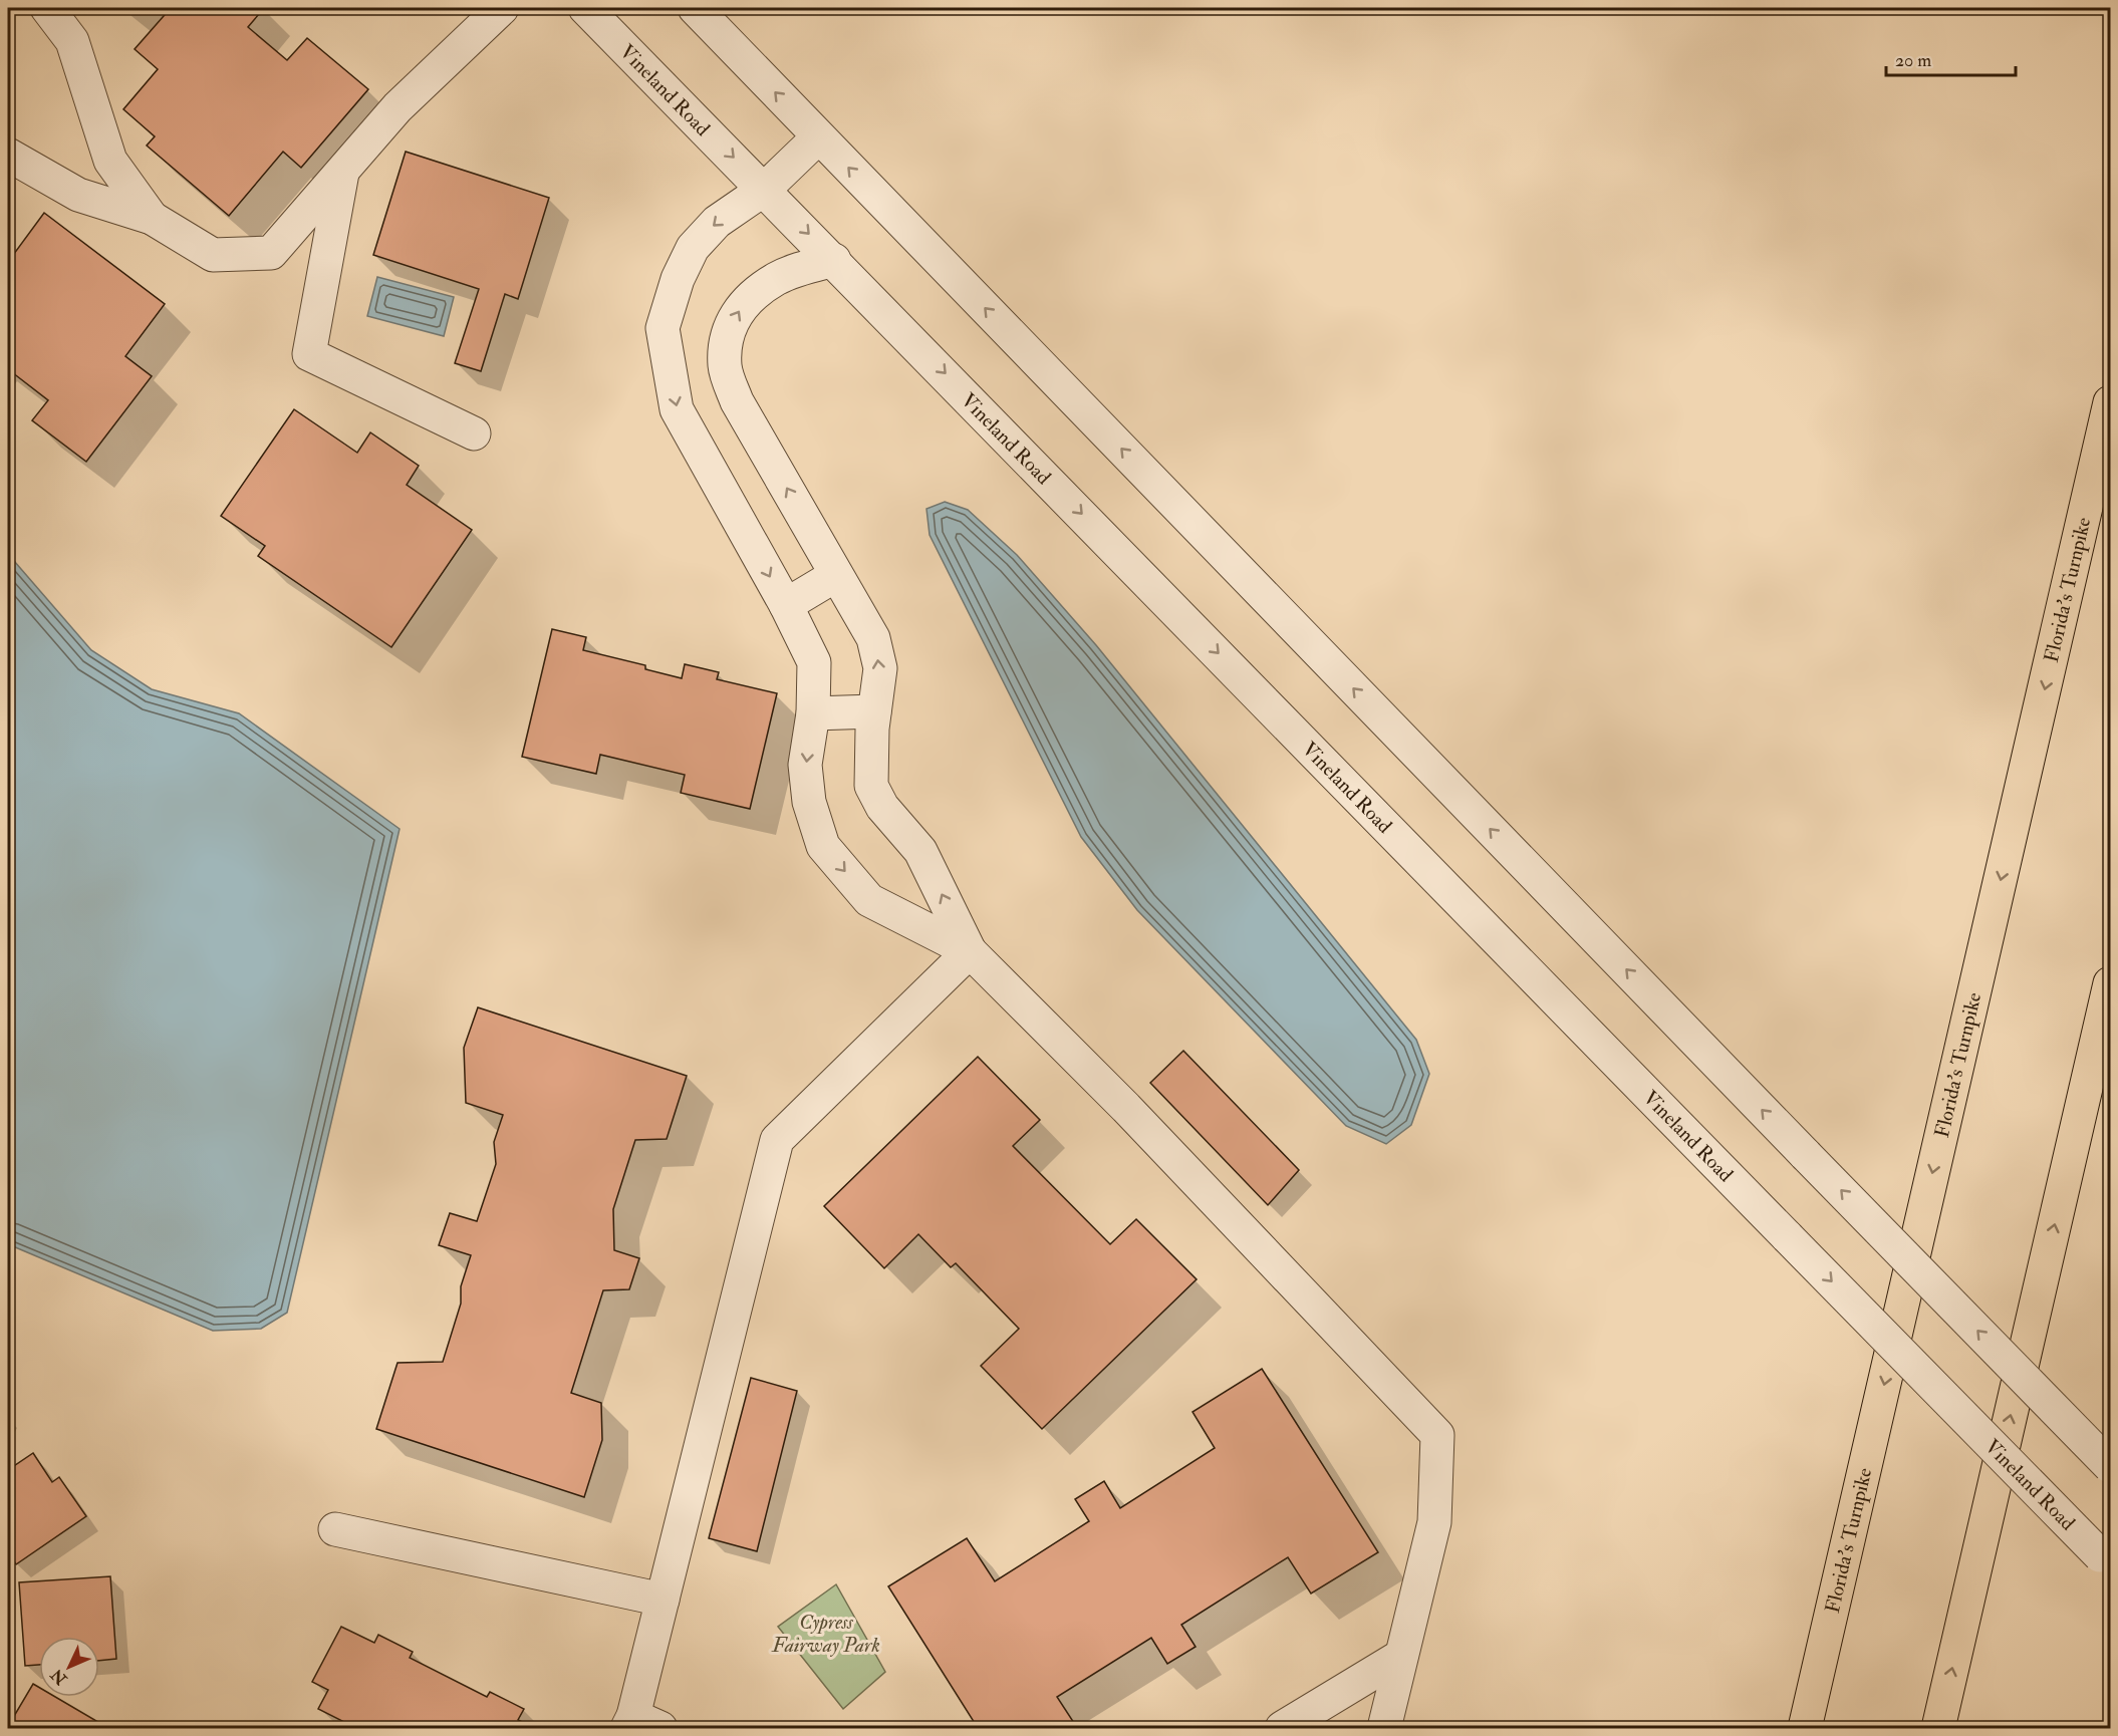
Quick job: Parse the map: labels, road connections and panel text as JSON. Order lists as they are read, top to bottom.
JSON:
{
  "streets": {
    "highway": ["Florida's Turnpike"],
    "street": ["Vineland Road"]
  },
  "parks": ["Cypress Fairway Park"],
  "scale_bar": "20 m",
  "north": "bottom left"
}
